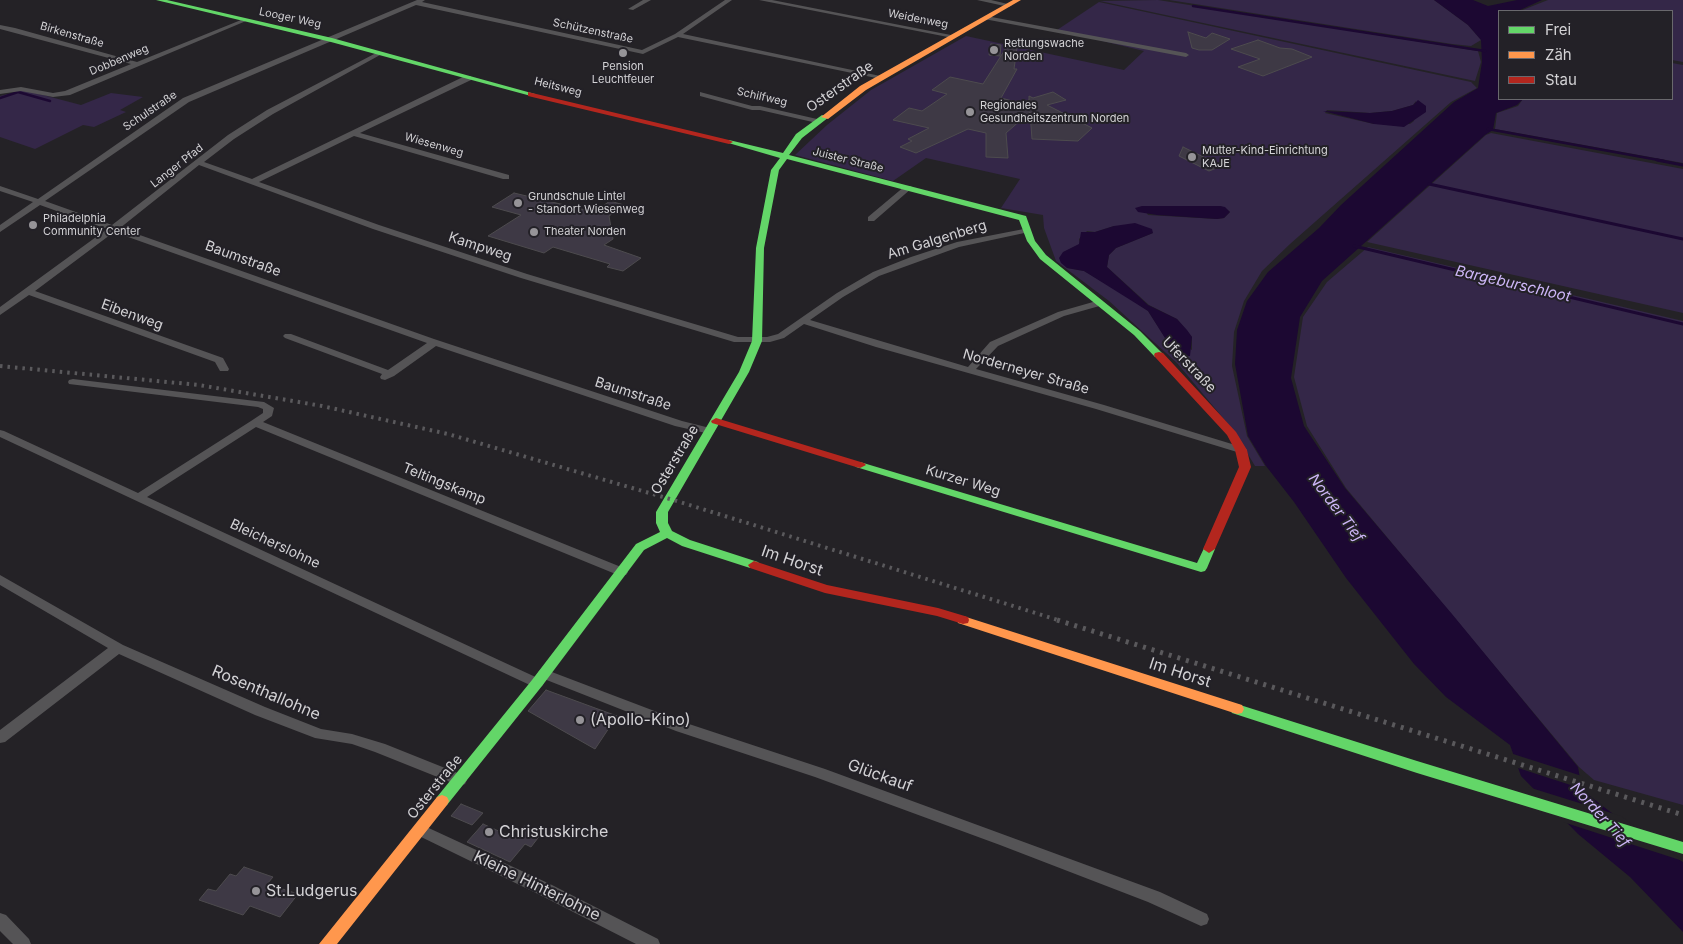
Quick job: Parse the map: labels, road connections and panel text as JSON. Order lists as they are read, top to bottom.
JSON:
{
  "streets": {
    "street": [
      "Looger Weg",
      "Weidenweg",
      "Schützenstraße",
      "Birkenstraße",
      "Dobbenweg",
      "Heitsweg",
      "Osterstraße",
      "Schilfweg",
      "Schulstraße",
      "Wiesenweg",
      "Juister Straße",
      "Langer Pfad",
      "Am Galgenberg",
      "Kampweg",
      "Baumstraße",
      "Eibenweg",
      "Uferstraße",
      "Norderneyer Straße",
      "Kurzer Weg",
      "Teltingskamp",
      "Bleicherslohne",
      "Im Horst",
      "Rosenthallohne",
      "Glückauf",
      "Kleine Hinterlohne"
    ]
  },
  "crossings": [
    ["Looger Weg", "Dobbenweg"],
    ["Looger Weg", "Heitsweg"],
    ["Looger Weg", "Schulstraße"],
    ["Weidenweg", "Osterstraße"],
    ["Schützenstraße", "Schulstraße"],
    ["Birkenstraße", "Dobbenweg"],
    ["Heitsweg", "Osterstraße"],
    ["Heitsweg", "Schulstraße"],
    ["Heitsweg", "Wiesenweg"],
    ["Heitsweg", "Juister Straße"],
    ["Heitsweg", "Langer Pfad"],
    ["Osterstraße", "Schilfweg"],
    ["Osterstraße", "Juister Straße"],
    ["Osterstraße", "Am Galgenberg"],
    ["Osterstraße", "Kampweg"],
    ["Osterstraße", "Baumstraße"],
    ["Osterstraße", "Kurzer Weg"],
    ["Osterstraße", "Teltingskamp"],
    ["Osterstraße", "Bleicherslohne"],
    ["Osterstraße", "Im Horst"],
    ["Osterstraße", "Rosenthallohne"],
    ["Osterstraße", "Glückauf"],
    ["Osterstraße", "Kleine Hinterlohne"],
    ["Schulstraße", "Baumstraße"],
    ["Wiesenweg", "Kampweg"],
    ["Juister Straße", "Uferstraße"],
    ["Langer Pfad", "Kampweg"],
    ["Langer Pfad", "Baumstraße"],
    ["Langer Pfad", "Eibenweg"],
    ["Am Galgenberg", "Kampweg"],
    ["Am Galgenberg", "Uferstraße"],
    ["Am Galgenberg", "Norderneyer Straße"],
    ["Baumstraße", "Kurzer Weg"],
    ["Uferstraße", "Norderneyer Straße"],
    ["Uferstraße", "Kurzer Weg"],
    ["Norderneyer Straße", "Kurzer Weg"],
    ["Bleicherslohne", "Glückauf"]
  ],
  "water": ["Bargeburschloot", "Norder Tief"],
  "places": [
    "Rettungswache Norden",
    "Pension Leuchtfeuer",
    "Regionales Gesundheitszentrum Norden",
    "Mutter-Kind-Einrichtung KAJE",
    "Grundschule Lintel - Standort Wiesenweg",
    "Philadelphia Community Center",
    "Theater Norden",
    "(Apollo-Kino)",
    "Christuskirche",
    "St.Ludgerus"
  ],
  "legend": ["Frei", "Zäh", "Stau"]
}
